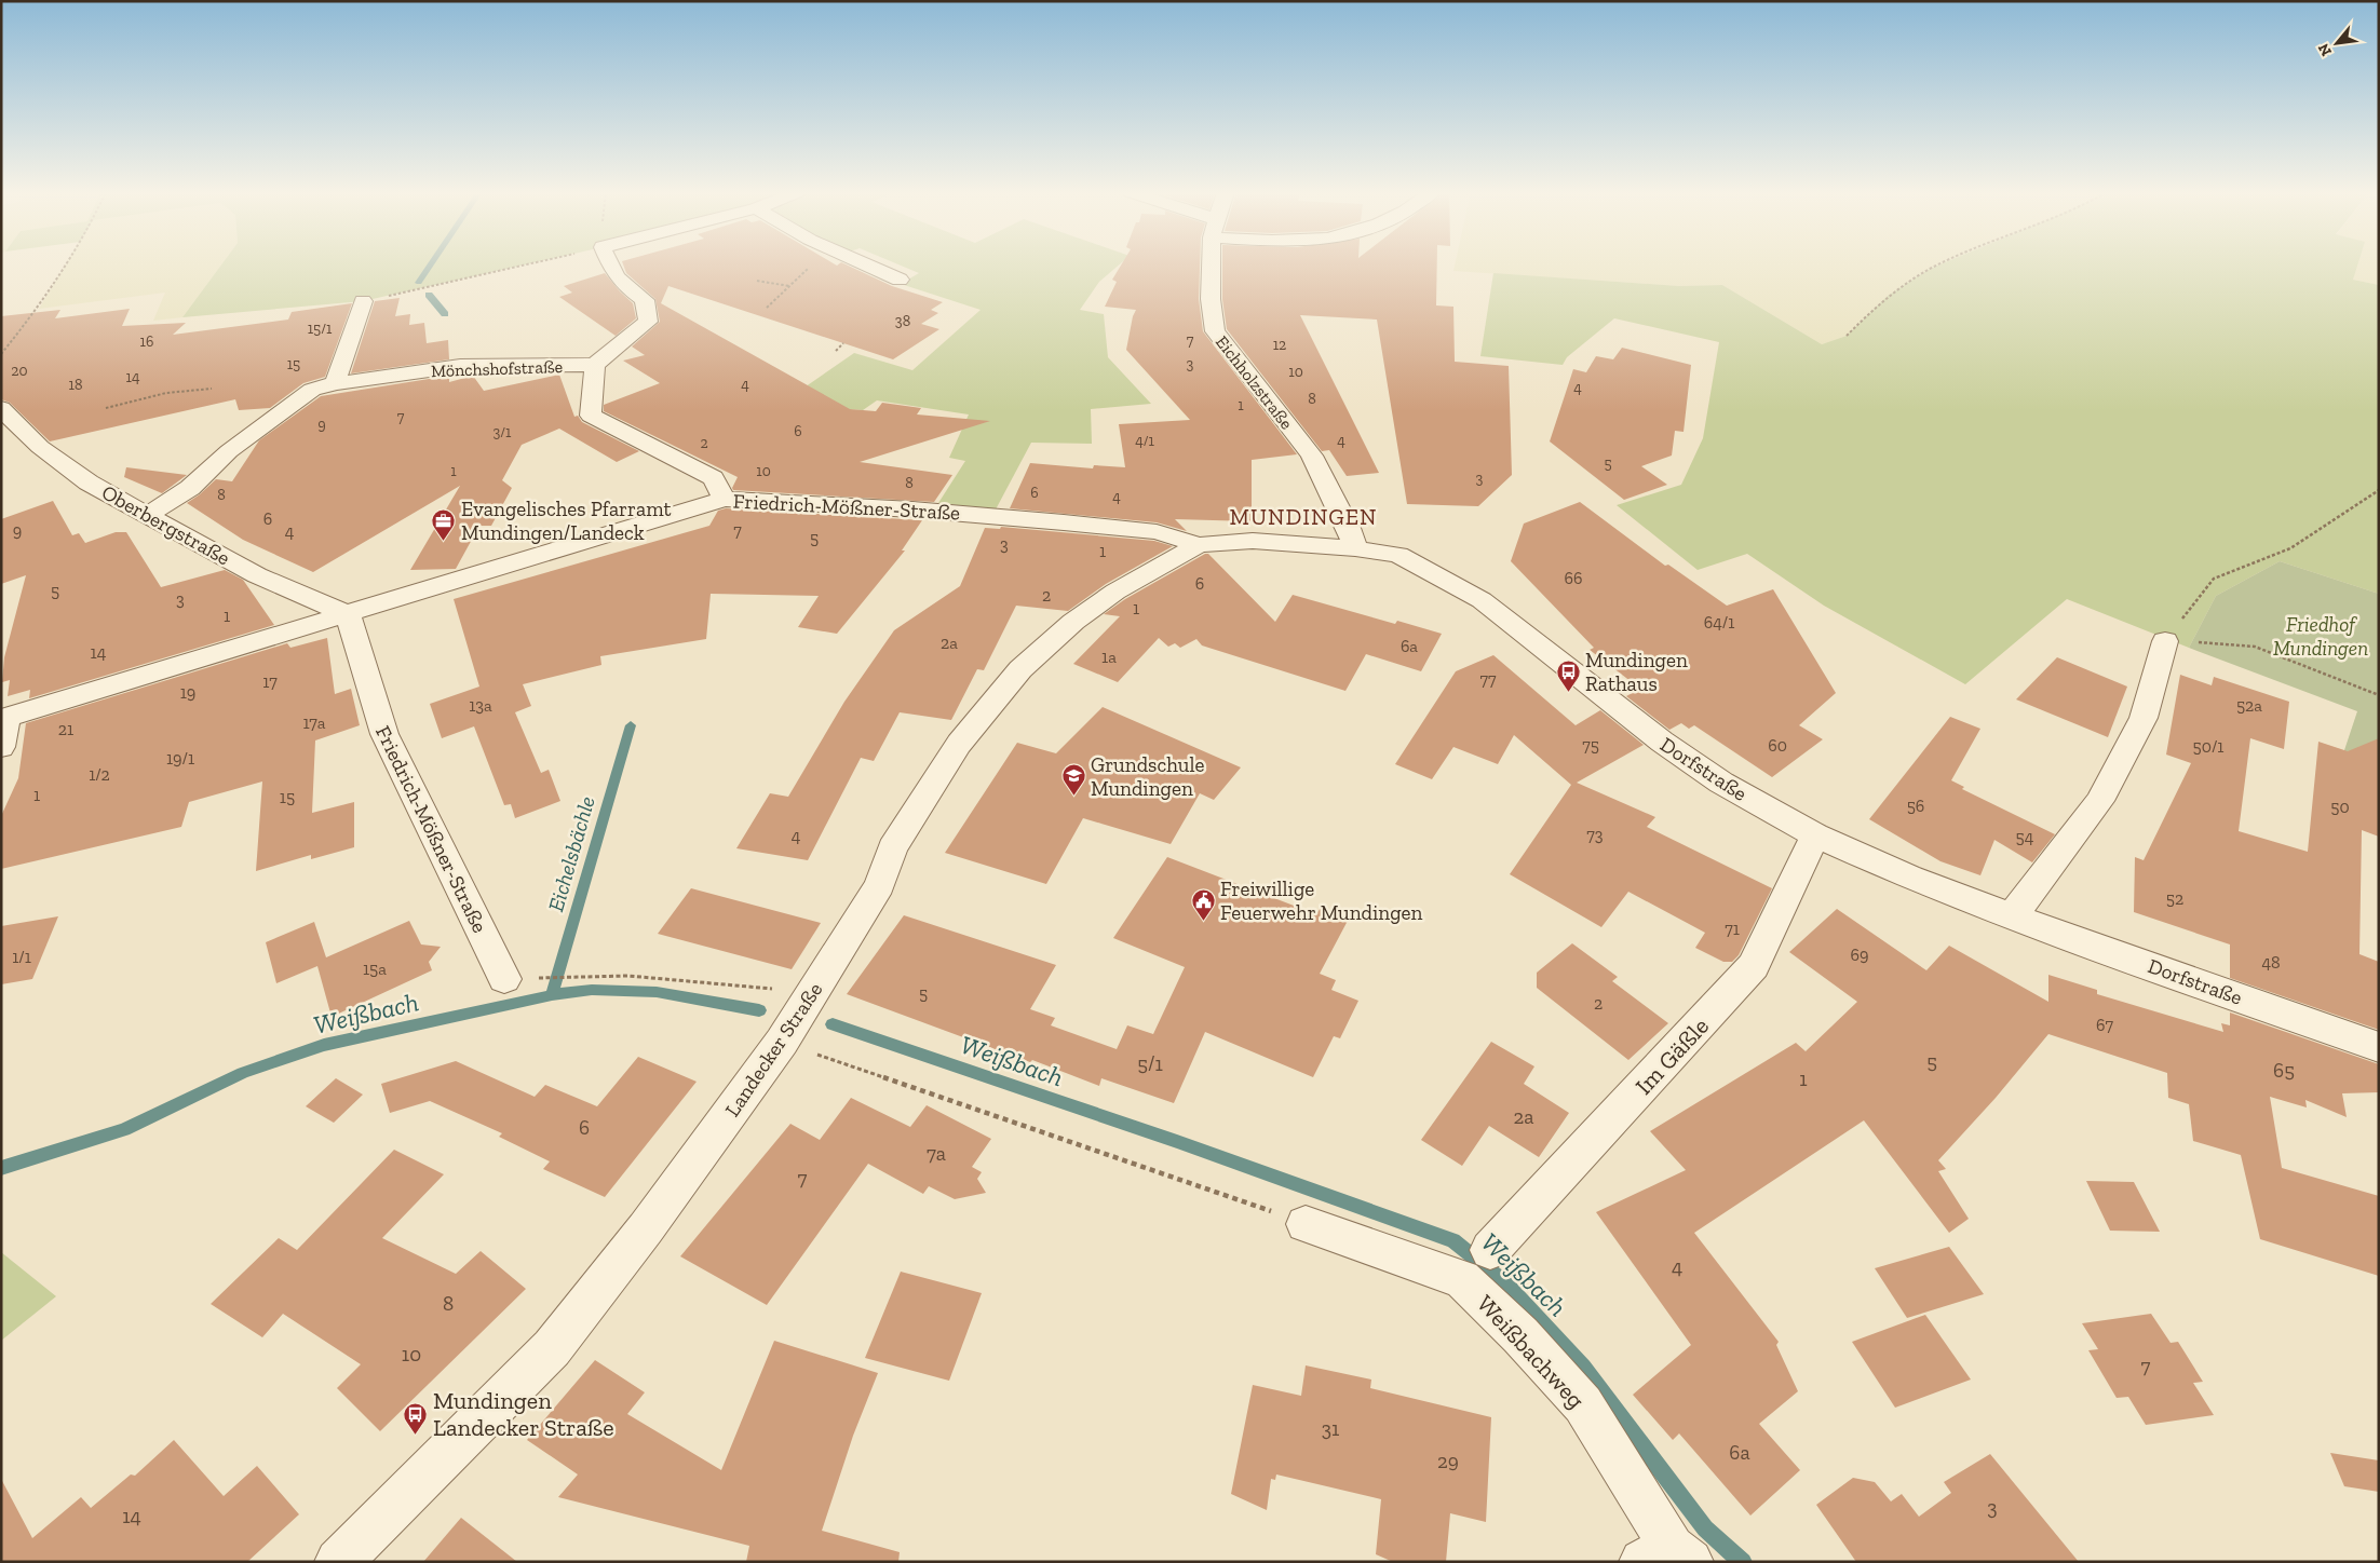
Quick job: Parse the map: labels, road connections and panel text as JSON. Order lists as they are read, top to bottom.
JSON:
{
  "streets": {
    "street": [
      "Mönchshofstraße",
      "Eichholzstraße",
      "Friedrich-Mößner-Straße",
      "Oberbergstraße",
      "Dorfstraße",
      "Landecker Straße",
      "Im Gäßle",
      "Weißbachweg"
    ]
  },
  "crossings": [
    ["Mönchshofstraße", "Oberbergstraße"],
    ["Eichholzstraße", "Dorfstraße"],
    ["Friedrich-Mößner-Straße", "Oberbergstraße"],
    ["Friedrich-Mößner-Straße", "Dorfstraße"],
    ["Friedrich-Mößner-Straße", "Landecker Straße"],
    ["Dorfstraße", "Landecker Straße"],
    ["Dorfstraße", "Im Gäßle"]
  ],
  "districts": ["MUNDINGEN"],
  "water": ["Eichelsbächle", "Weißbach"],
  "parks": ["Friedhof Mundingen"],
  "places": {
    "office": ["Evangelisches Pfarramt Mundingen/Landeck"],
    "bus stop": ["Mundingen Rathaus", "Mundingen Landecker Straße"],
    "school or university": ["Grundschule Mundingen"],
    "public building": ["Freiwillige Feuerwehr Mundingen"]
  },
  "house_numbers": [
    "38",
    "15/1",
    "7",
    "16",
    "12",
    "15",
    "3",
    "20",
    "10",
    "14",
    "18",
    "4",
    "4",
    "8",
    "1",
    "7",
    "9",
    "6",
    "3/1",
    "4/1",
    "4",
    "2",
    "5",
    "1",
    "10",
    "3",
    "8",
    "6",
    "8",
    "4",
    "6",
    "9",
    "7",
    "4",
    "5",
    "3",
    "1",
    "66",
    "6",
    "5",
    "2",
    "3",
    "1",
    "1",
    "64/1",
    "2a",
    "6a",
    "14",
    "1a",
    "77",
    "17",
    "19",
    "13a",
    "52a",
    "17a",
    "21",
    "75",
    "60",
    "50/1",
    "19/1",
    "1/2",
    "1",
    "15",
    "56",
    "50",
    "73",
    "4",
    "54",
    "52",
    "71",
    "69",
    "1/1",
    "48",
    "15a",
    "5",
    "2",
    "67",
    "5",
    "5/1",
    "65",
    "1",
    "2a",
    "6",
    "7a",
    "7",
    "4",
    "8",
    "10",
    "7",
    "31",
    "6a",
    "29",
    "3",
    "14"
  ],
  "north": "bottom left"
}
